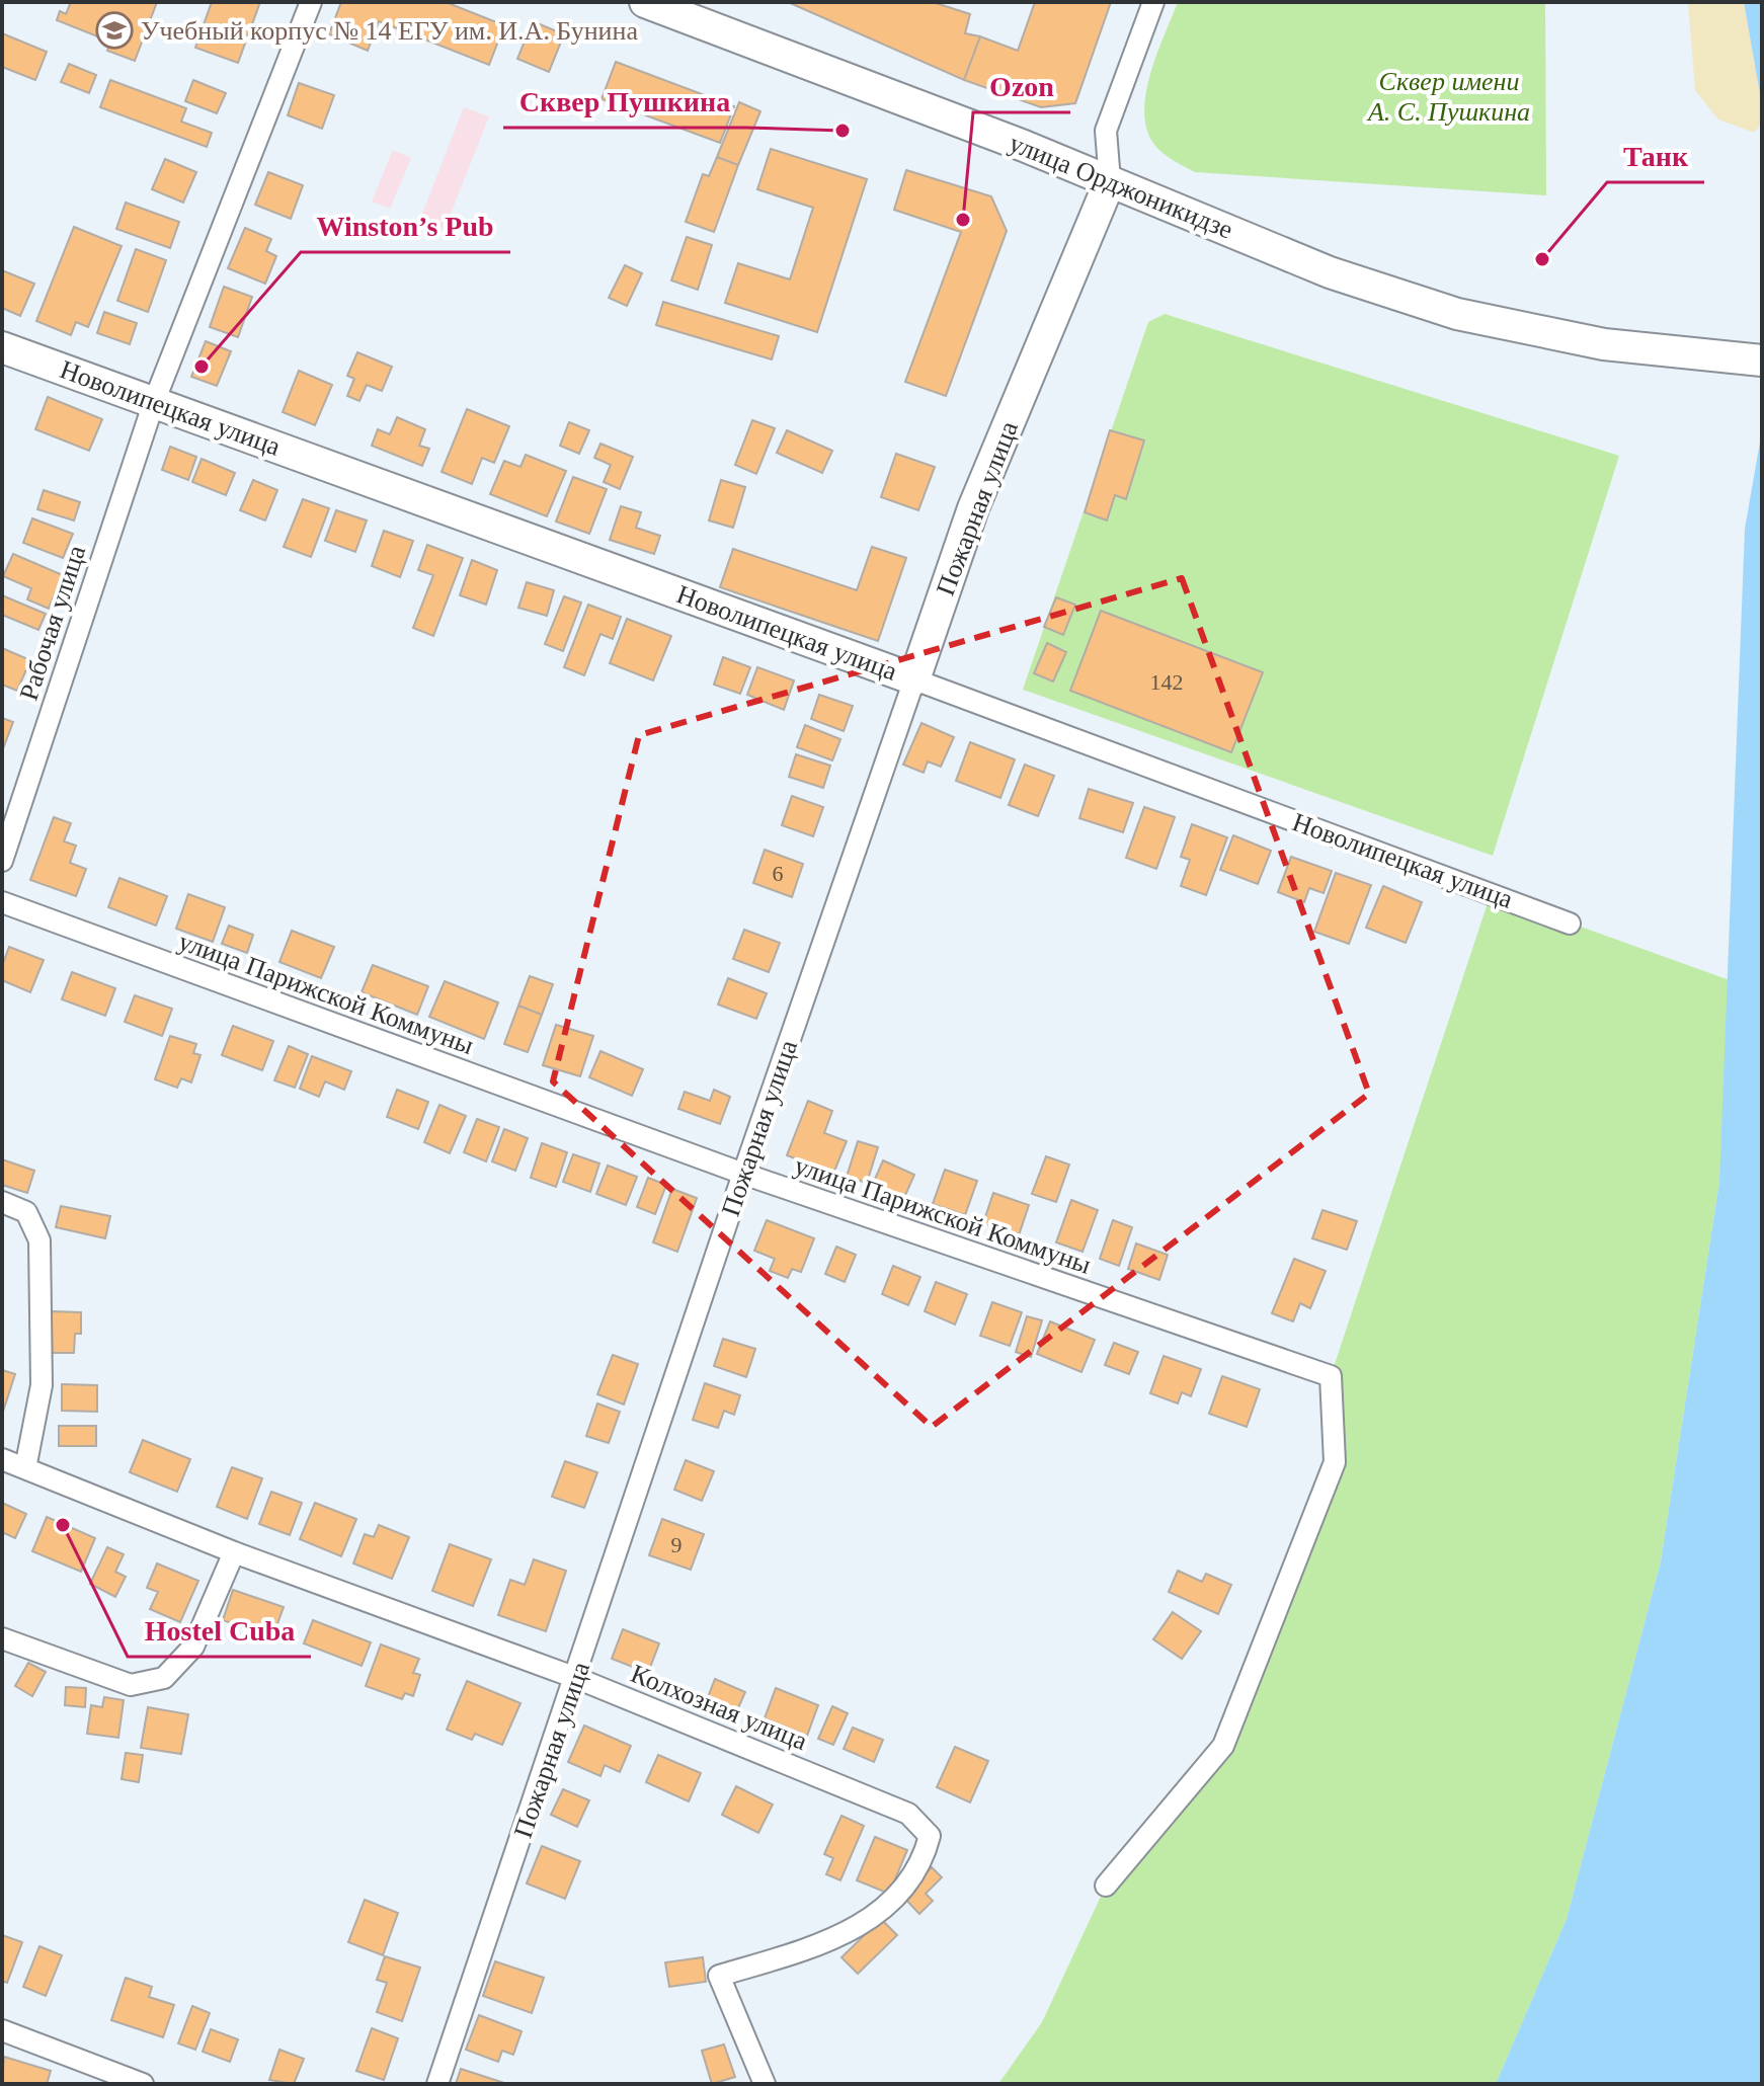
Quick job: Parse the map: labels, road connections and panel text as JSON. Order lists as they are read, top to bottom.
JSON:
{
  "streets": {
    "street": [
      "улица Орджоникидзе",
      "Новолипецкая улица",
      "Пожарная улица",
      "Рабочая улица",
      "улица Парижской Коммуны",
      "Колхозная улица"
    ]
  },
  "crossings": [
    ["улица Орджоникидзе", "Пожарная улица"],
    ["Новолипецкая улица", "Пожарная улица"],
    ["Новолипецкая улица", "Рабочая улица"],
    ["Пожарная улица", "улица Парижской Коммуны"],
    ["Пожарная улица", "Колхозная улица"]
  ],
  "parks": ["Сквер имени А. С. Пушкина"],
  "places": {
    "school or university": ["Учебный корпус № 14 ЕГУ им. И.А. Бунина"],
    "other": [
      "Сквер Пушкина",
      "Ozon",
      "Танк",
      "Winston’s Pub",
      "Hostel Cuba"
    ]
  },
  "house_numbers": ["142", "6", "9"]
}
